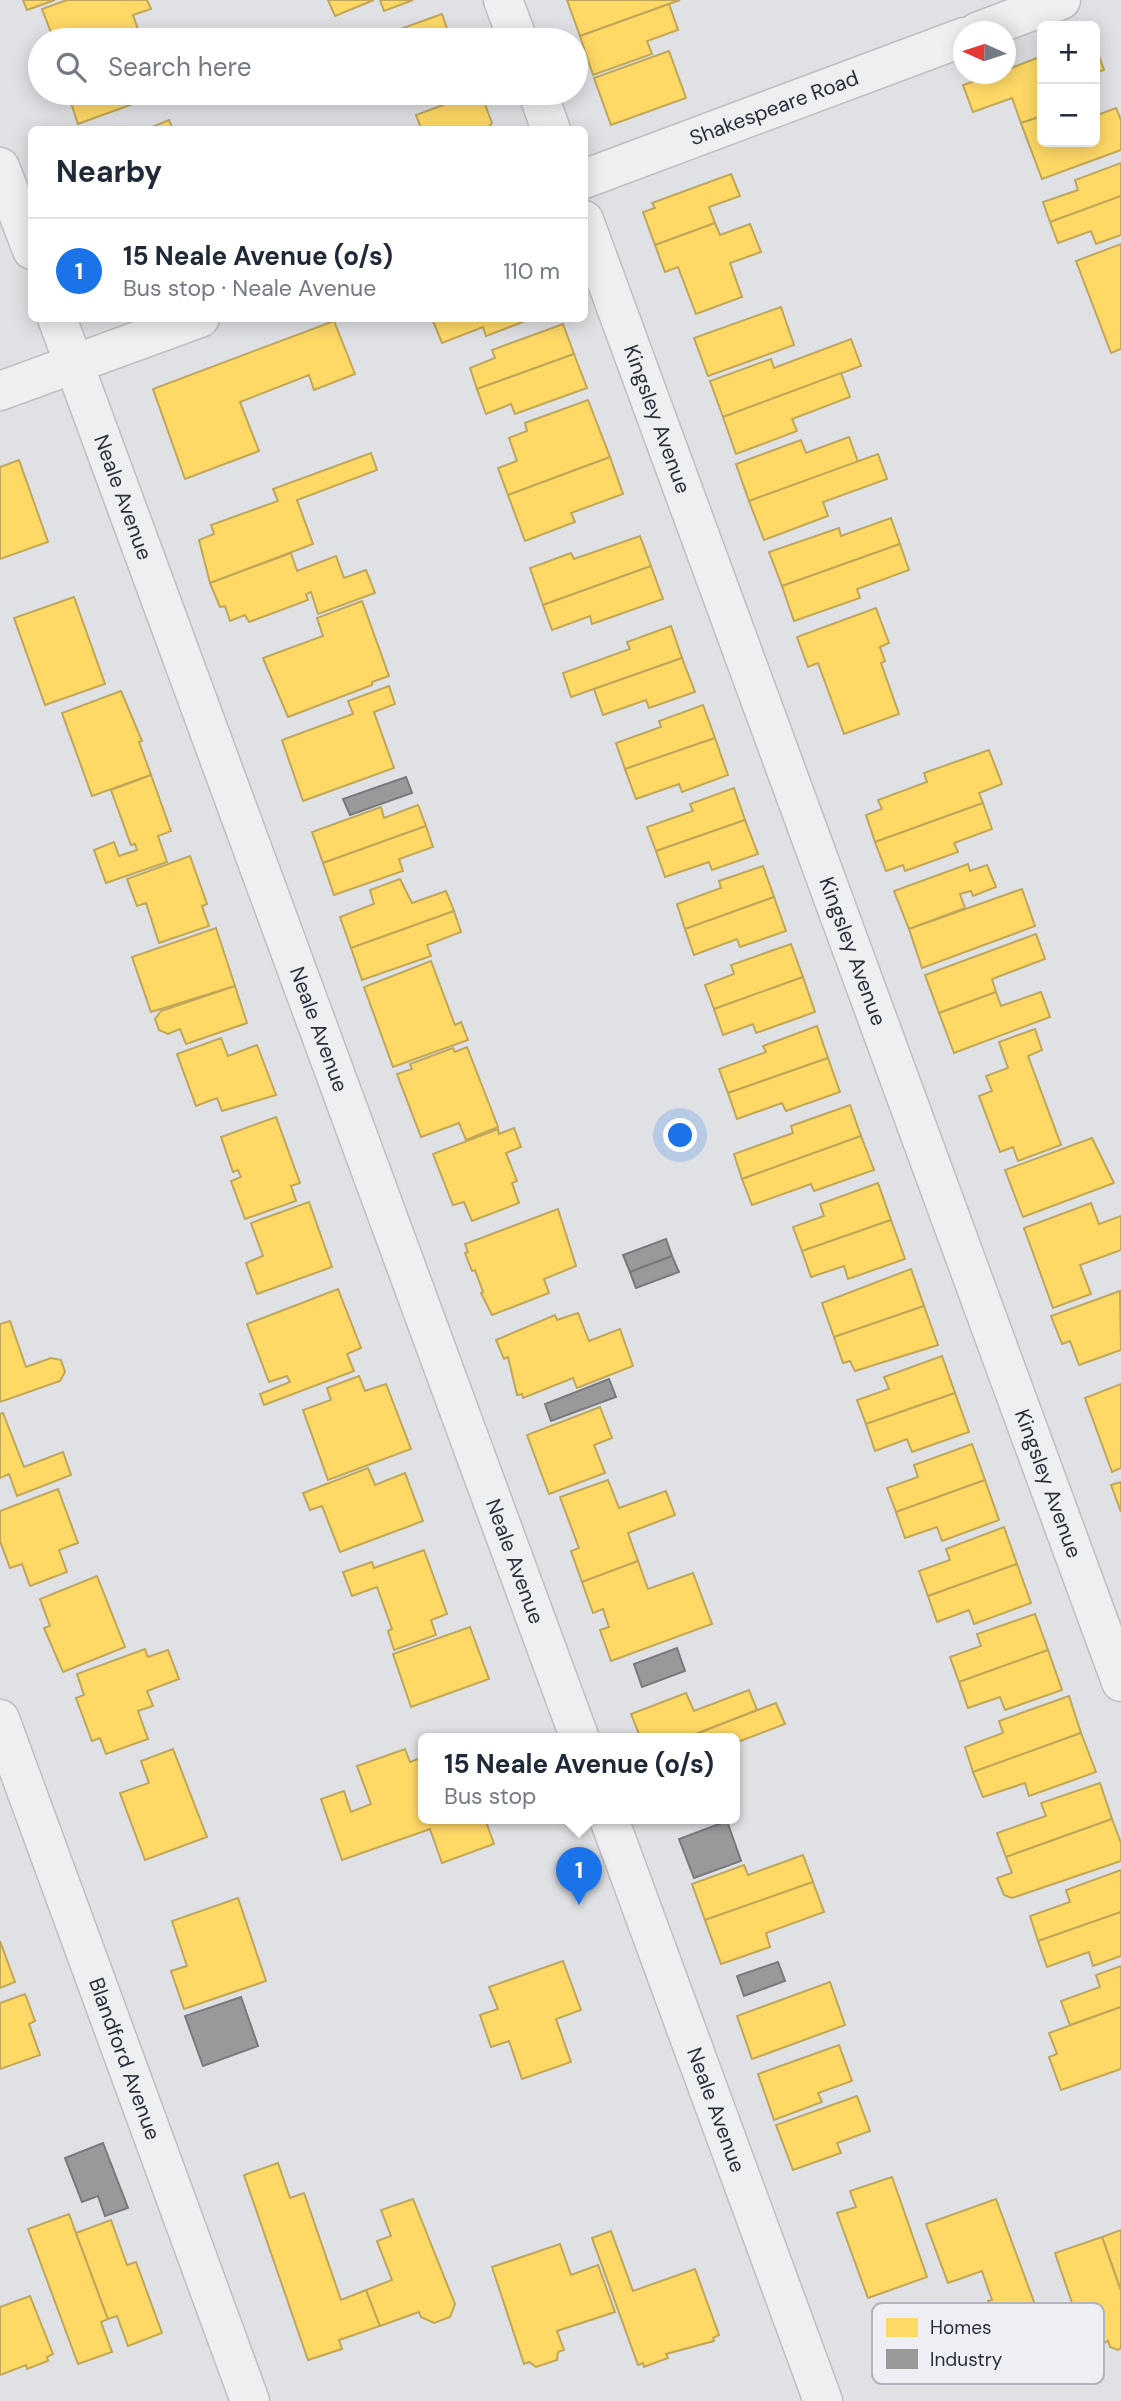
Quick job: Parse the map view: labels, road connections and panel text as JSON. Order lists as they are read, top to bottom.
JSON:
{
  "streets": {
    "street": [
      "Shakespeare Road",
      "Kingsley Avenue",
      "Neale Avenue",
      "Blandford Avenue"
    ]
  },
  "legend": ["Homes", "Industry"],
  "north": "left",
  "page": {
    "map_buttons": ["+", "−"],
    "search": "Search here",
    "heading": "Nearby",
    "list": [
      {
        "mark": "1",
        "name": "15 Neale Avenue (o/s)",
        "note": "Bus stop · Neale Avenue",
        "value": "110 m"
      }
    ],
    "popup": ["15 Neale Avenue (o/s)", "Bus stop"],
    "pins": "1"
  }
}
